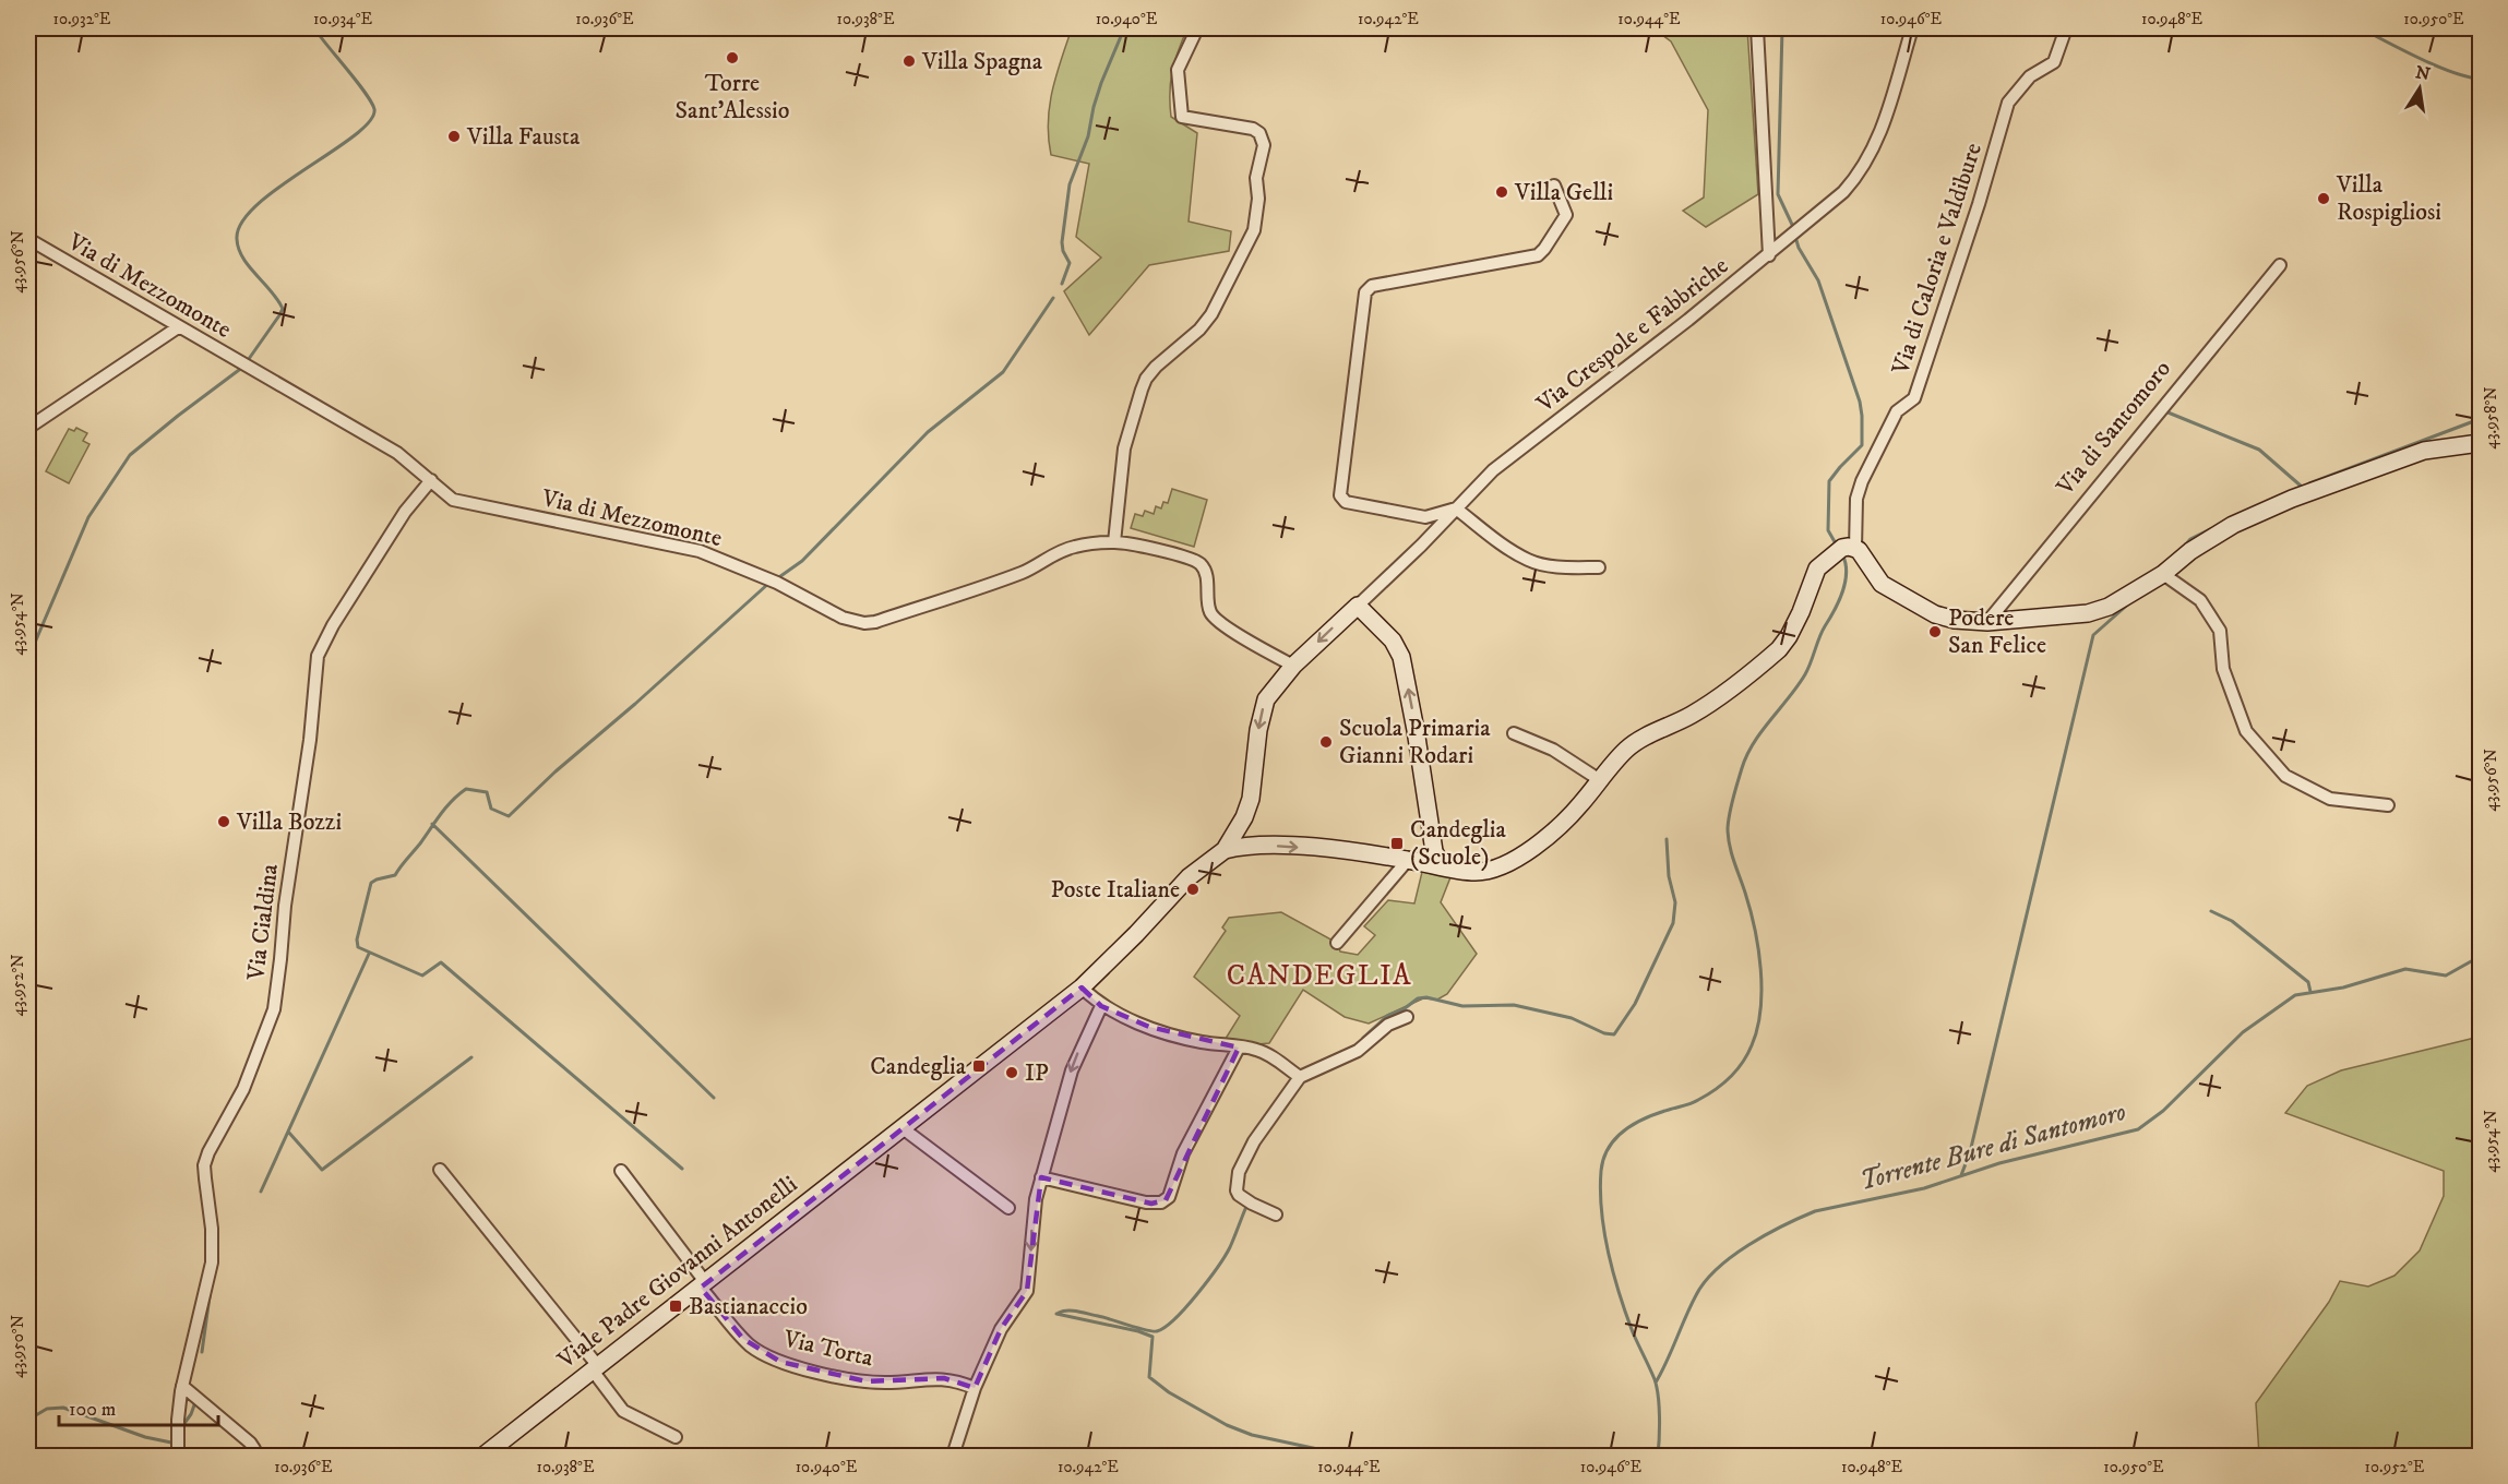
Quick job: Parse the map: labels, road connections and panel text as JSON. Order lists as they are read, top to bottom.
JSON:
{
  "streets": {
    "main road": ["Viale Padre Giovanni Antonelli"],
    "street": [
      "Via di Caloria e Valdibure",
      "Via di Mezzomonte",
      "Via Crespole e Fabbriche",
      "Via di Santomoro",
      "Via Cialdina",
      "Via Torta"
    ]
  },
  "crossings": [
    ["Via di Mezzomonte", "Via Cialdina"],
    ["Viale Padre Giovanni Antonelli", "Via Torta"]
  ],
  "districts": ["CANDEGLIA"],
  "water": ["Torrente Bure di Santomoro"],
  "places": {
    "other": [
      "Torre Sant'Alessio",
      "Villa Spagna",
      "Villa Fausta",
      "Villa Gelli",
      "Villa Rospigliosi",
      "Podere San Felice",
      "Scuola Primaria Gianni Rodari",
      "Villa Bozzi",
      "Poste Italiane",
      "IP"
    ],
    "transit": ["Candeglia (Scuole)", "Candeglia", "Bastianaccio"]
  },
  "scale_bar": "100 m",
  "north": "top",
  "coordinates": [
    "10.932°E",
    "10.934°E",
    "10.936°E",
    "10.938°E",
    "10.940°E",
    "10.942°E",
    "10.944°E",
    "10.946°E",
    "10.948°E",
    "10.950°E",
    "43.956°N",
    "43.958°N",
    "43.954°N",
    "43.952°N",
    "43.950°N",
    "10.952°E"
  ]
}
